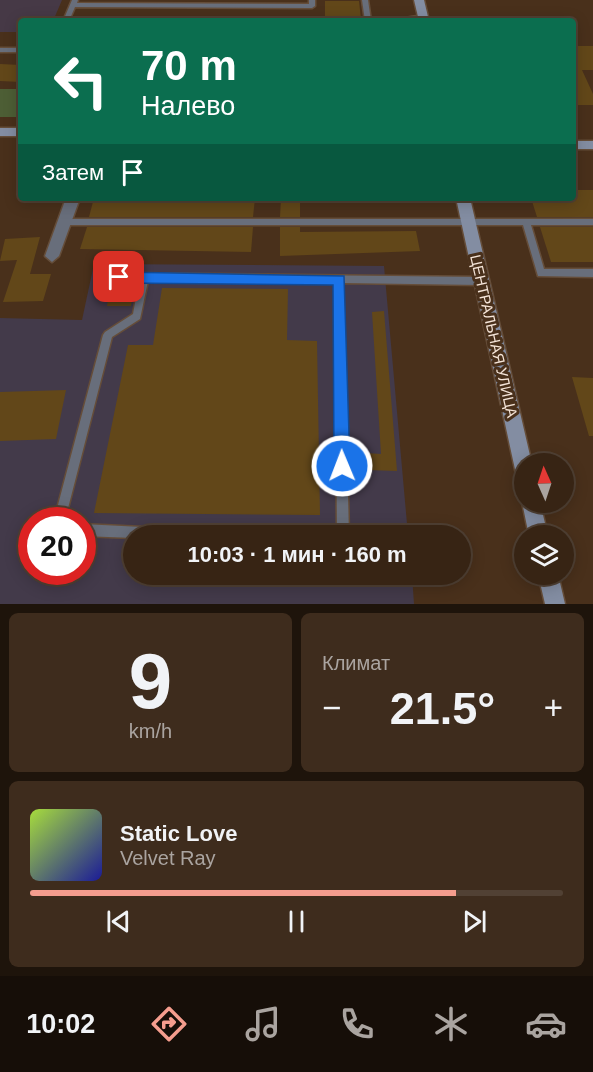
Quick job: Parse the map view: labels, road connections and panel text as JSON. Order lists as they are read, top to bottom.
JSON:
{
  "streets": {
    "street": ["ЦЕНТРАЛЬНАЯ УЛИЦА"]
  },
  "north": "top",
  "page": {
    "turn": ["70 m", "Налево"],
    "then": "Затем",
    "limit": "20",
    "trip": "10:03 · 1 мин · 160 m",
    "tile": [
      ["9", "km/h"],
      "Климат"
    ],
    "heat": ["−", "21.5°", "+"],
    "song": ["Static Love", "Velvet Ray"],
    "tabs": "10:02"
  }
}
